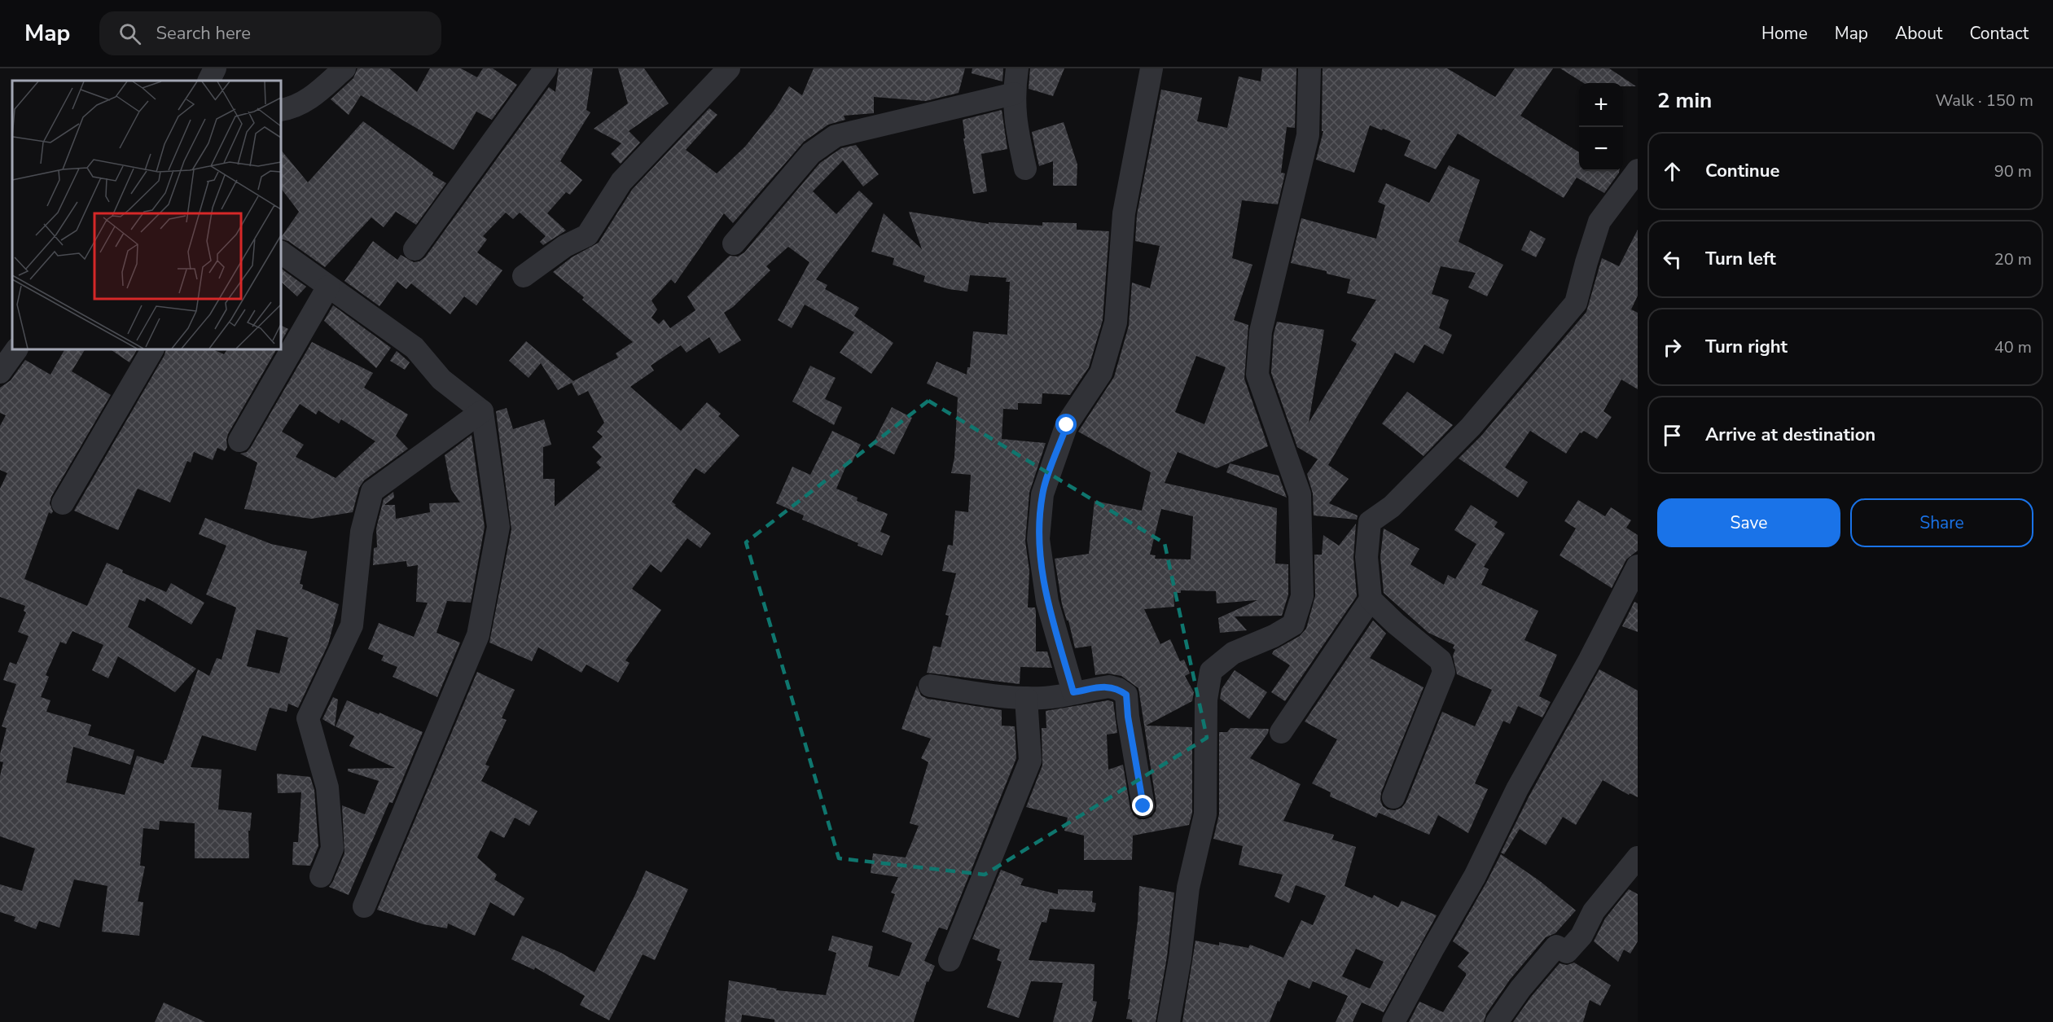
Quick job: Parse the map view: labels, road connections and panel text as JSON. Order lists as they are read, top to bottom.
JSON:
{
  "page": {
    "header": "Map",
    "search": "Search here",
    "nav": [
      "Home",
      "Map",
      "About",
      "Contact"
    ],
    "heading": ["2 min", "Walk · 150 m"],
    "map_buttons": ["+", "−"],
    "list": [
      ["Continue", "90 m"],
      ["Turn left", "20 m"],
      ["Turn right", "40 m"],
      "Arrive at destination"
    ],
    "buttons": ["Save", "Share"]
  }
}
